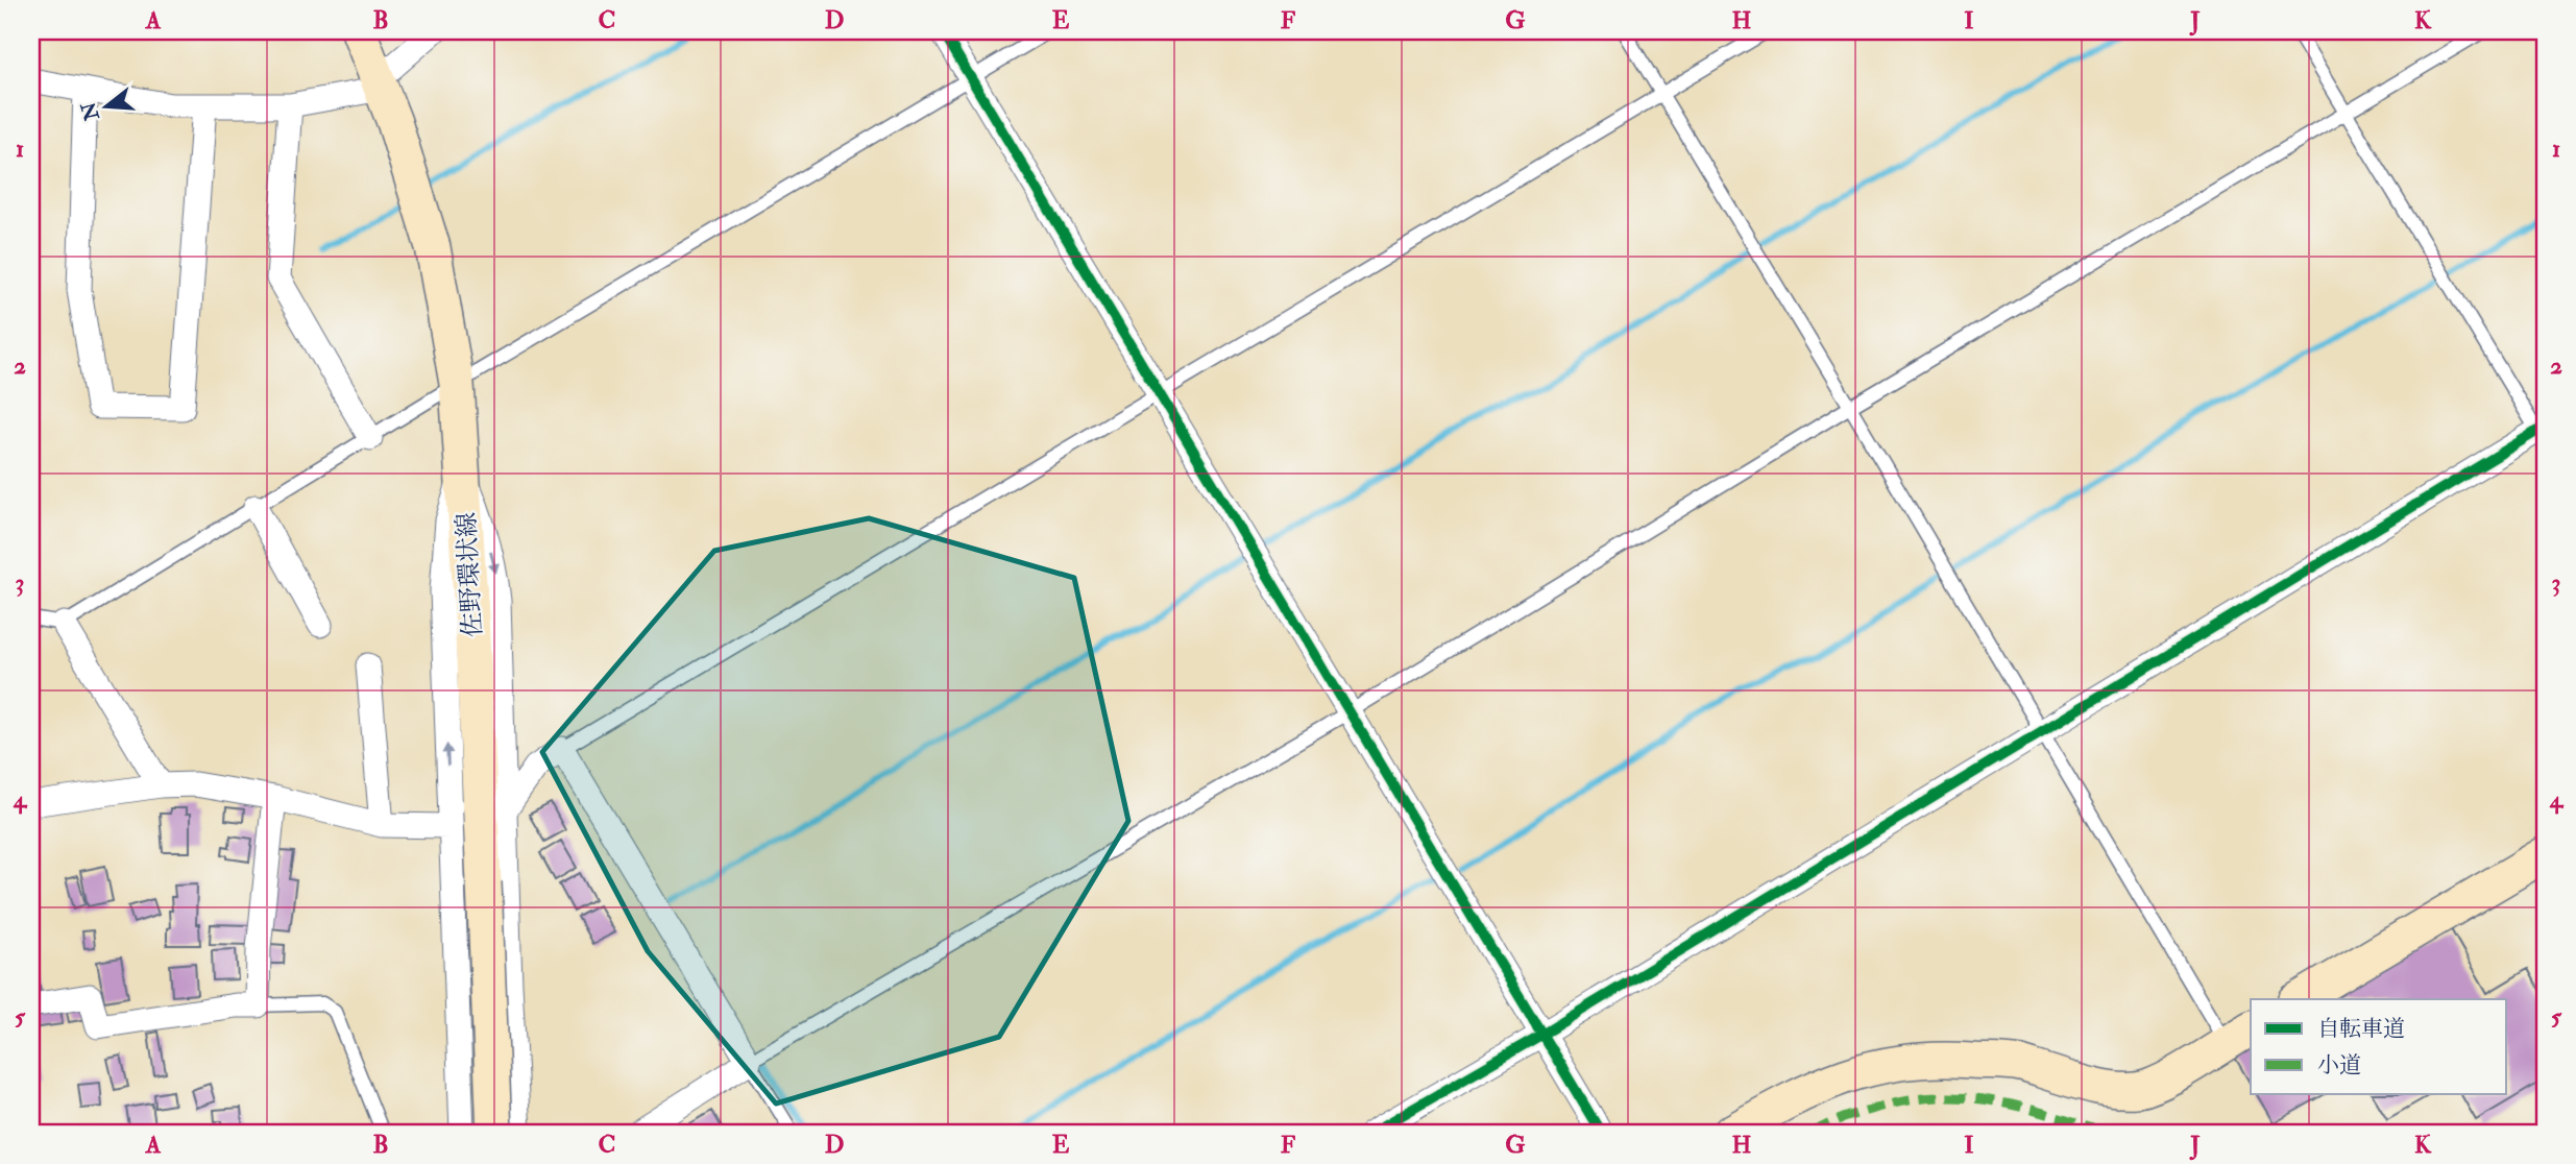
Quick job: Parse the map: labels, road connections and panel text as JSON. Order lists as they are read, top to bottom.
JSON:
{
  "streets": {
    "main road": ["佐野環状線"]
  },
  "legend": ["自転車道", "小道"],
  "north": "left",
  "grid": {
    "columns": [
      "A",
      "B",
      "C",
      "D",
      "E",
      "F",
      "G",
      "H",
      "I",
      "J",
      "K"
    ],
    "rows": [
      "1",
      "2",
      "3",
      "4",
      "5"
    ]
  }
}
